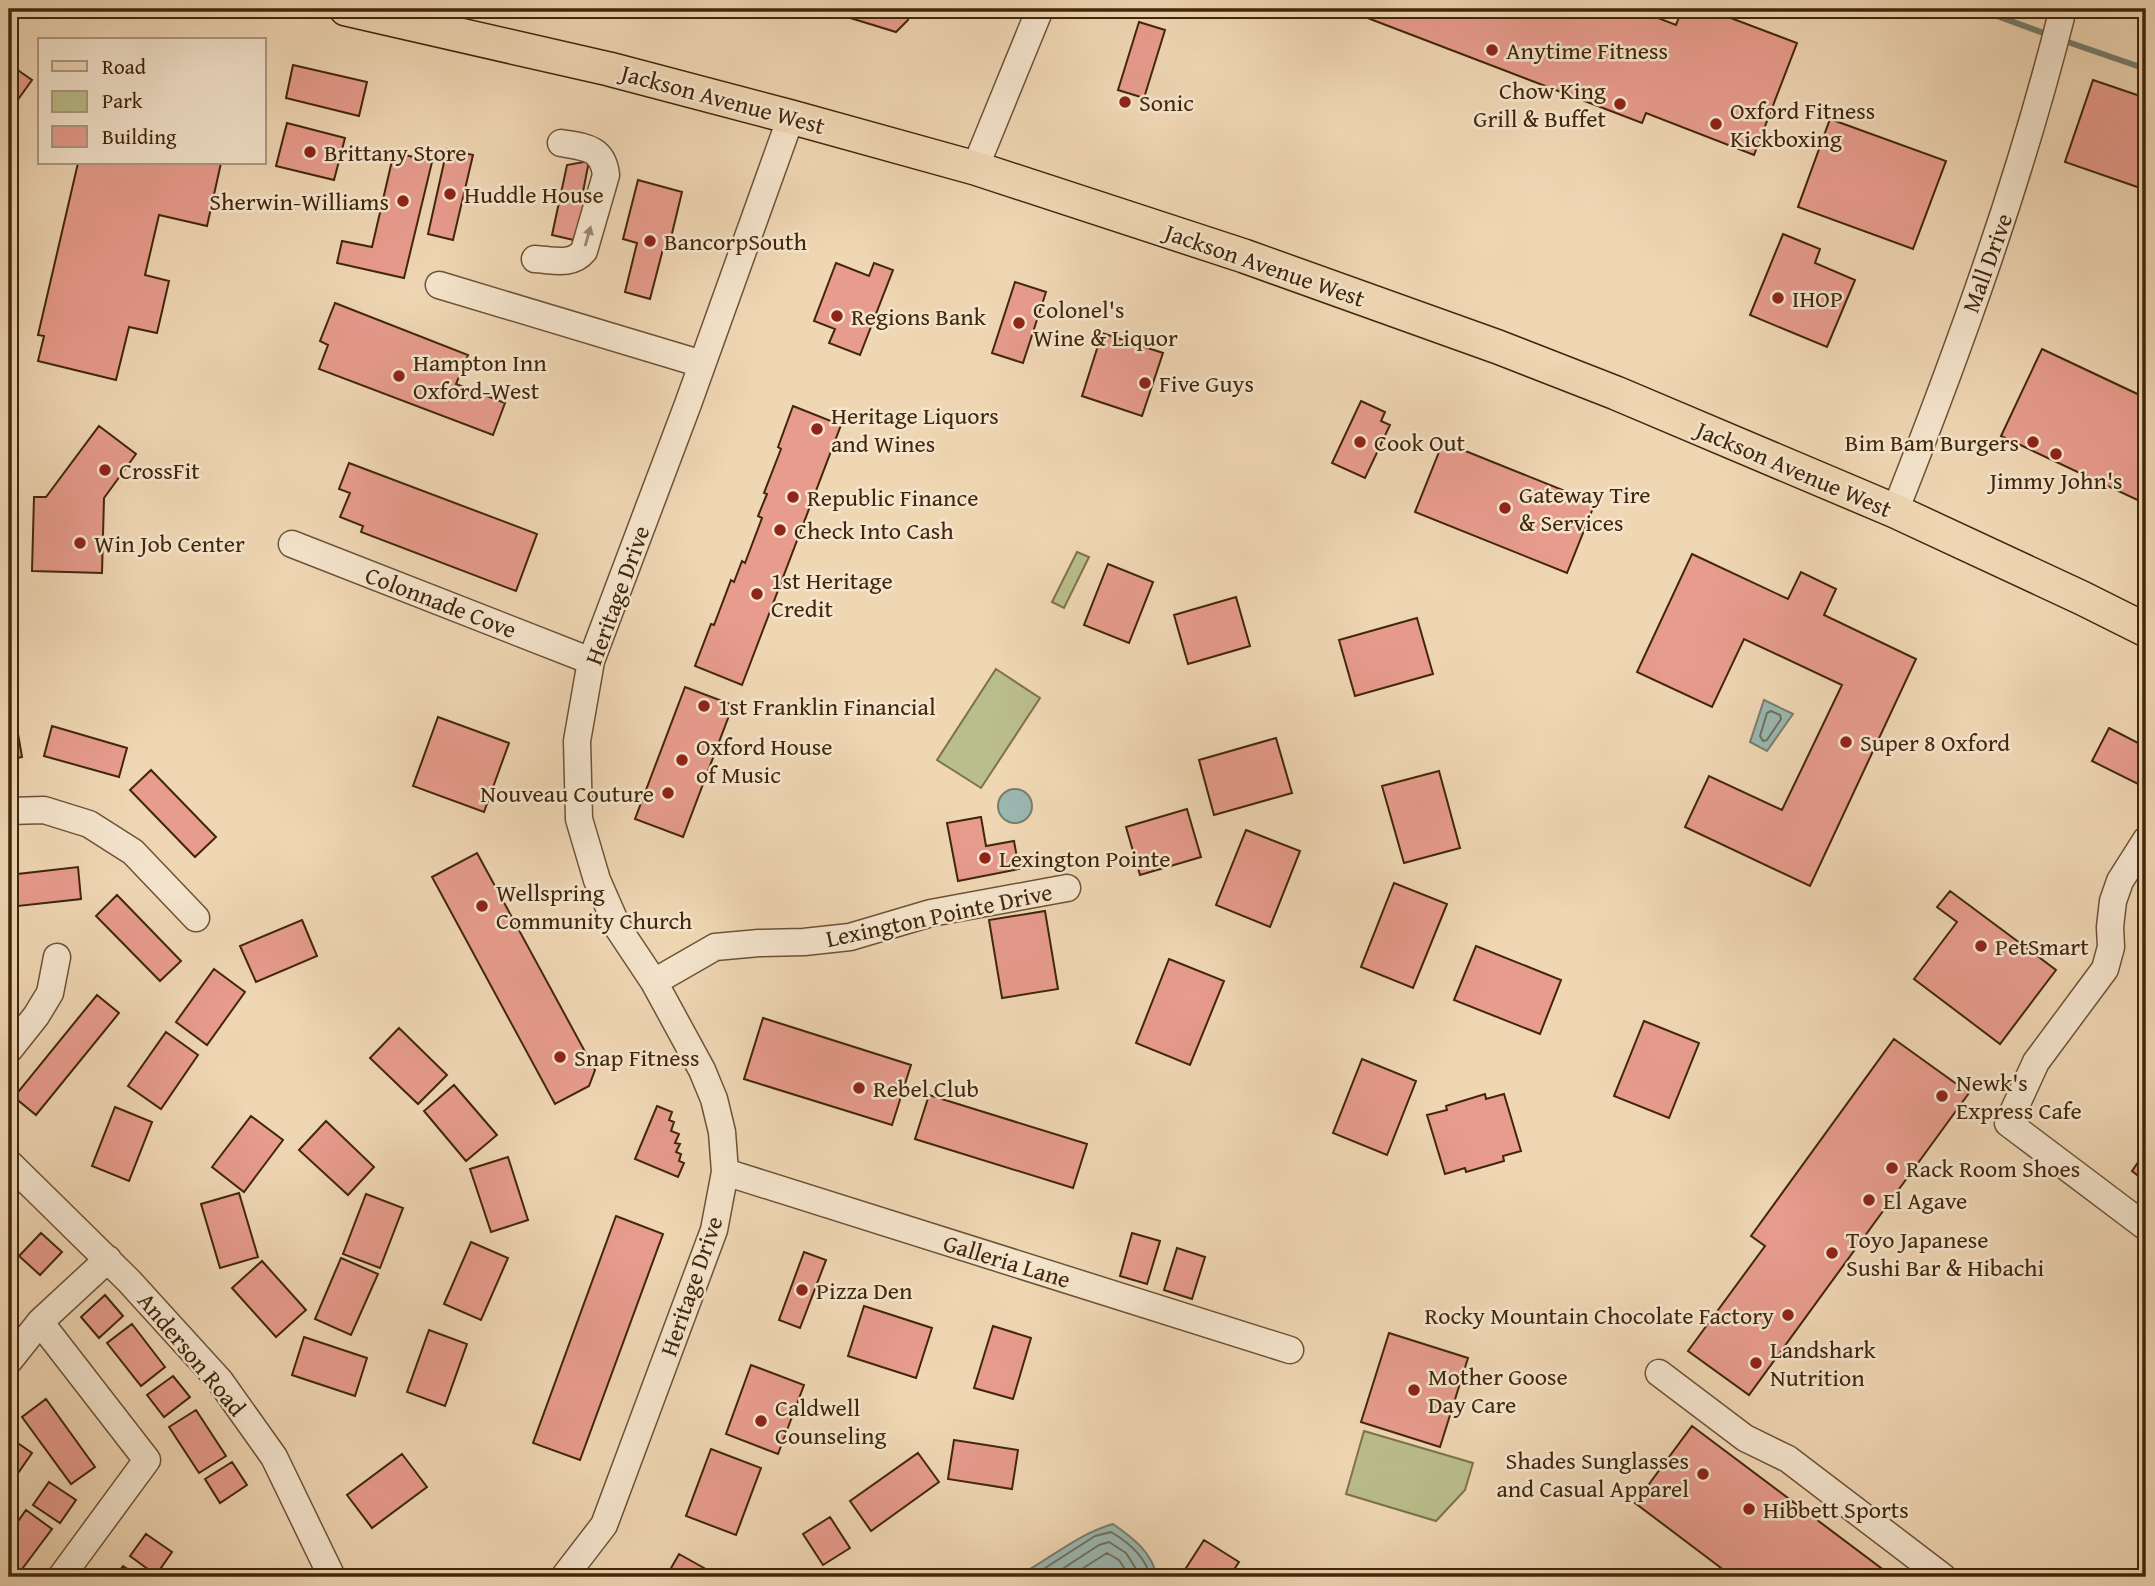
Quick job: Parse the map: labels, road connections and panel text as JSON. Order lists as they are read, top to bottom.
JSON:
{
  "streets": {
    "main road": ["Jackson Avenue West"],
    "street": [
      "Mall Drive",
      "Heritage Drive",
      "Colonnade Cove",
      "Lexington Pointe Drive",
      "Galleria Lane",
      "Anderson Road"
    ]
  },
  "crossings": [
    ["Jackson Avenue West", "Mall Drive"],
    ["Jackson Avenue West", "Heritage Drive"],
    ["Heritage Drive", "Colonnade Cove"],
    ["Heritage Drive", "Lexington Pointe Drive"],
    ["Heritage Drive", "Galleria Lane"]
  ],
  "places": [
    "Anytime Fitness",
    "Sonic",
    "Chow King Grill & Buffet",
    "Oxford Fitness Kickboxing",
    "Brittany Store",
    "Huddle House",
    "Sherwin-Williams",
    "BancorpSouth",
    "IHOP",
    "Regions Bank",
    "Colonel's Wine & Liquor",
    "Hampton Inn Oxford-West",
    "Five Guys",
    "Heritage Liquors and Wines",
    "Cook Out",
    "Bim Bam Burgers",
    "Jimmy John's",
    "CrossFit",
    "Republic Finance",
    "Gateway Tire & Services",
    "Check Into Cash",
    "Win Job Center",
    "1st Heritage Credit",
    "1st Franklin Financial",
    "Super 8 Oxford",
    "Oxford House of Music",
    "Nouveau Couture",
    "Lexington Pointe",
    "Wellspring Community Church",
    "PetSmart",
    "Snap Fitness",
    "Rebel Club",
    "Newk's Express Cafe",
    "Rack Room Shoes",
    "El Agave",
    "Toyo Japanese Sushi Bar & Hibachi",
    "Pizza Den",
    "Rocky Mountain Chocolate Factory",
    "Landshark Nutrition",
    "Mother Goose Day Care",
    "Caldwell Counseling",
    "Shades Sunglasses and Casual Apparel",
    "Hibbett Sports"
  ],
  "legend": ["Road", "Park", "Building"]
}
